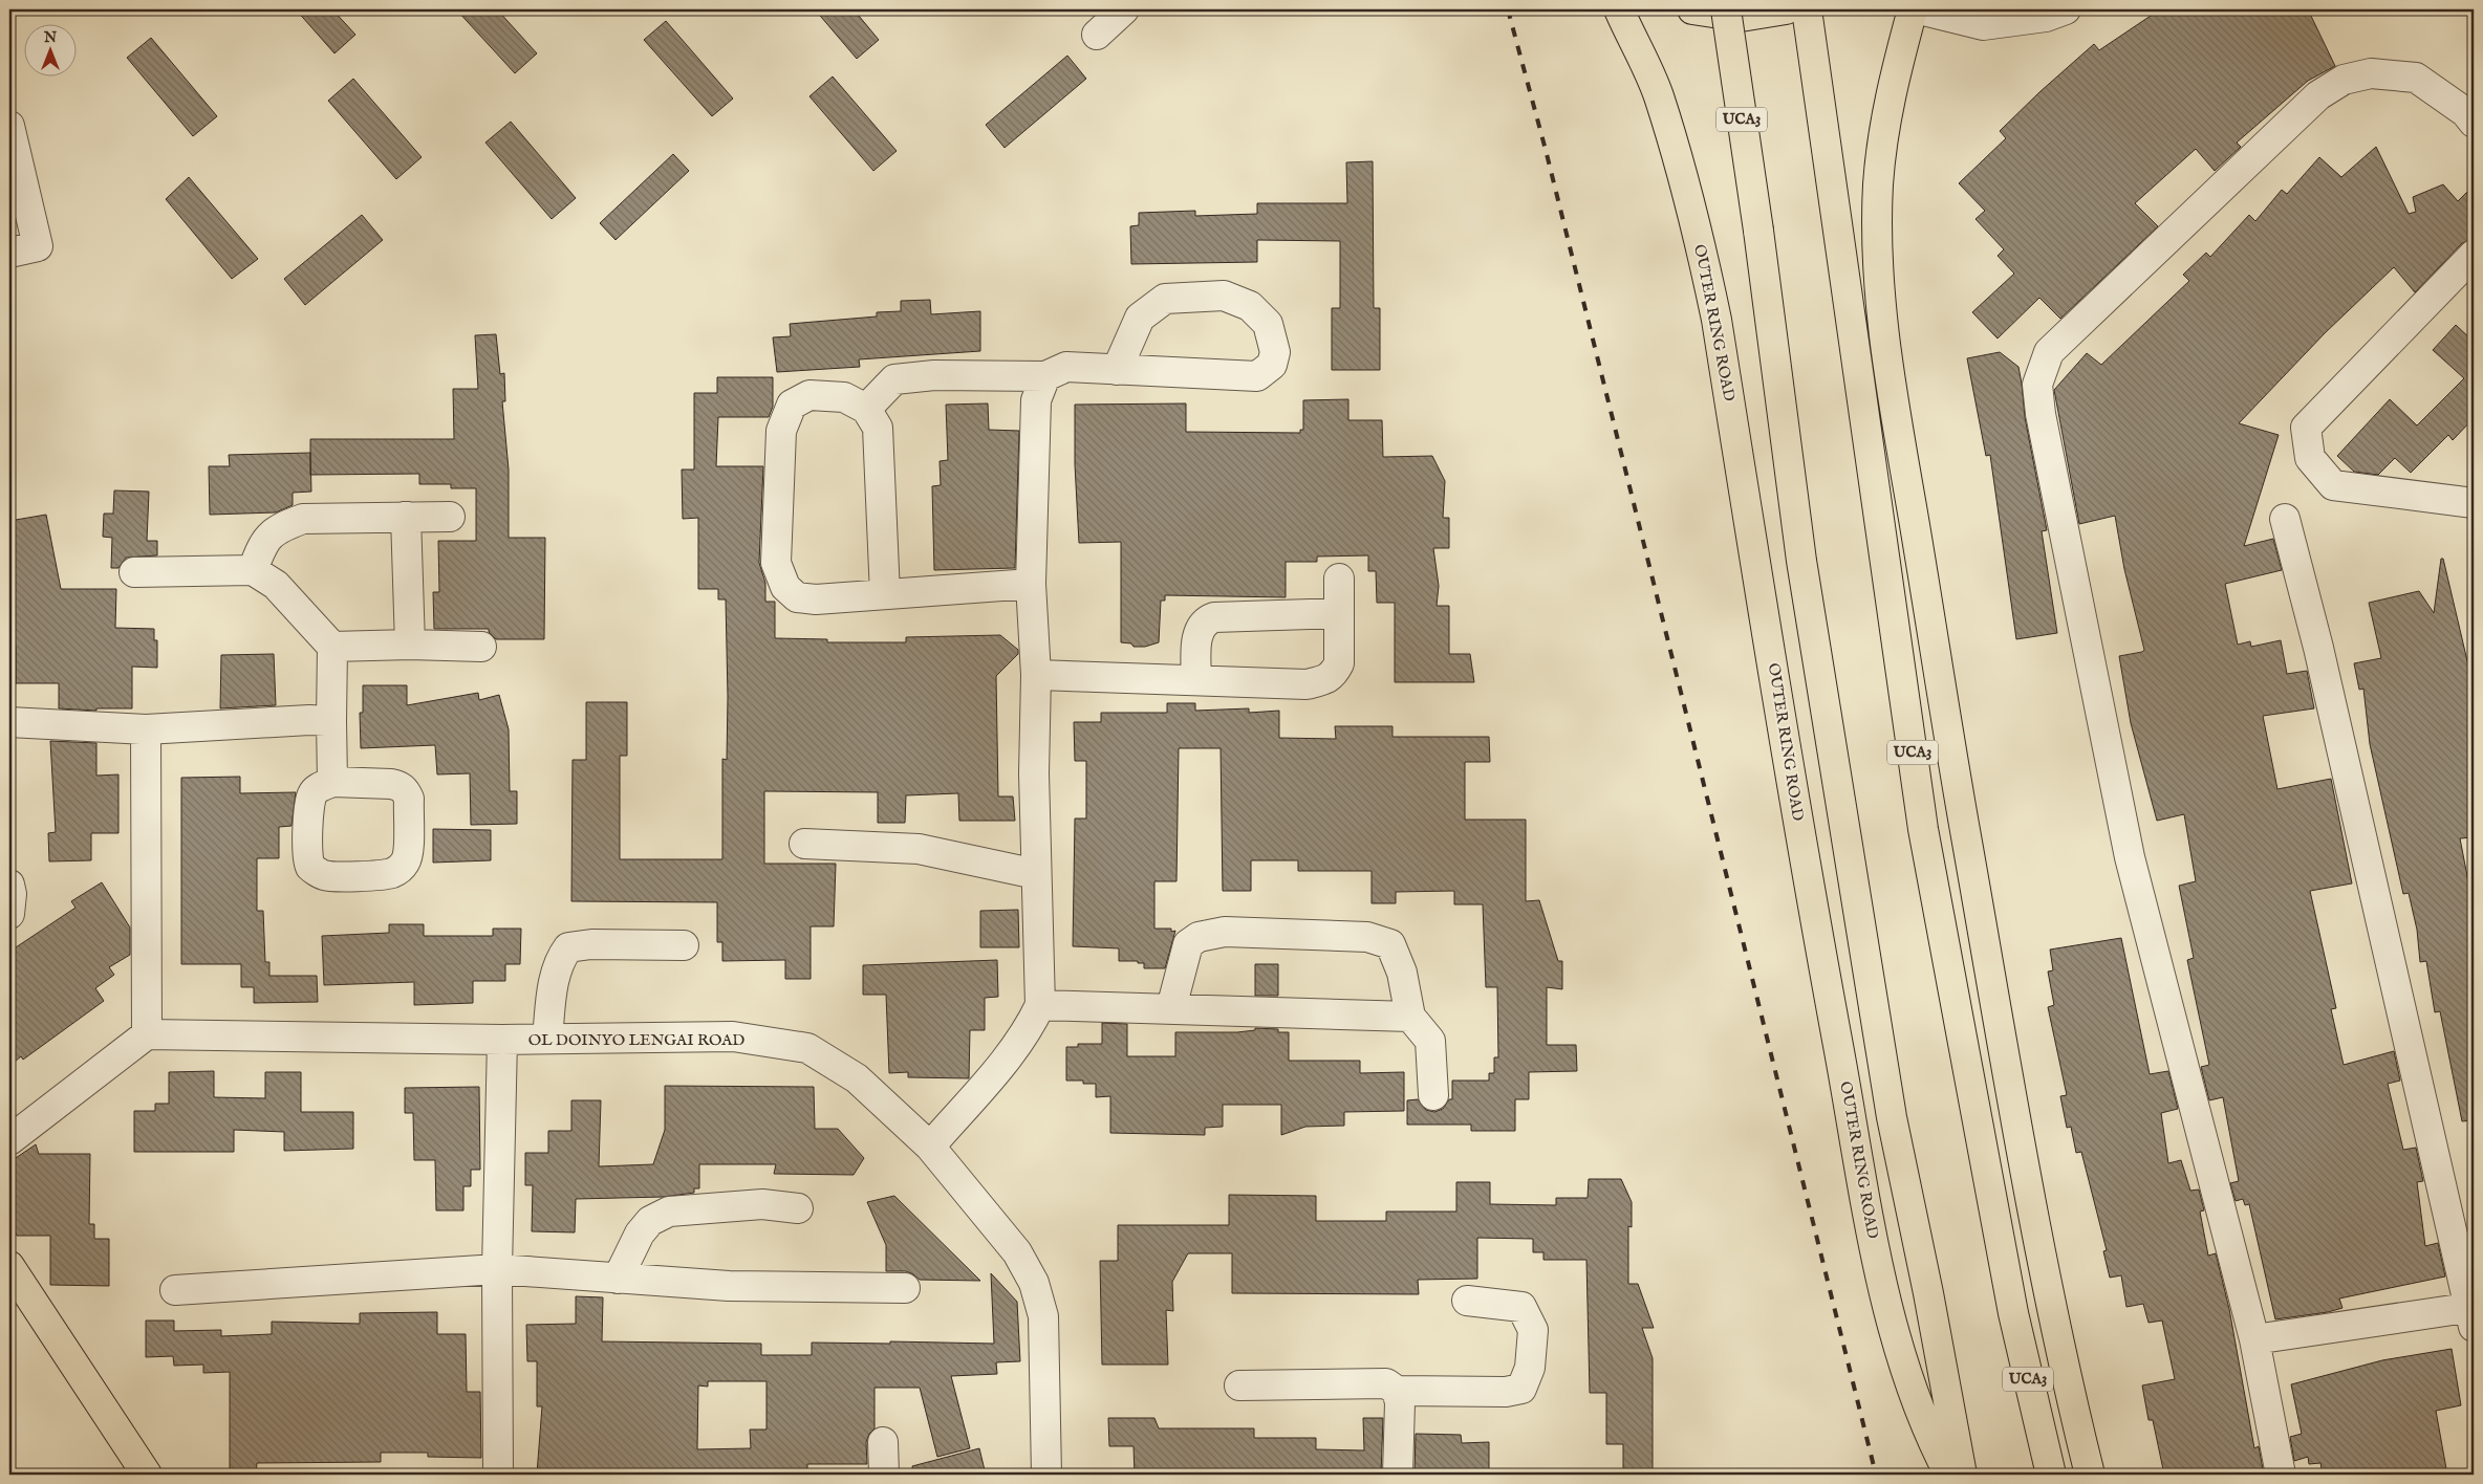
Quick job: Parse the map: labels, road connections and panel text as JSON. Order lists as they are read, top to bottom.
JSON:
{
  "streets": {
    "main road": ["UCA3", "OUTER RING ROAD"],
    "street": ["OL DOINYO LENGAI ROAD"]
  },
  "north": "top"
}
